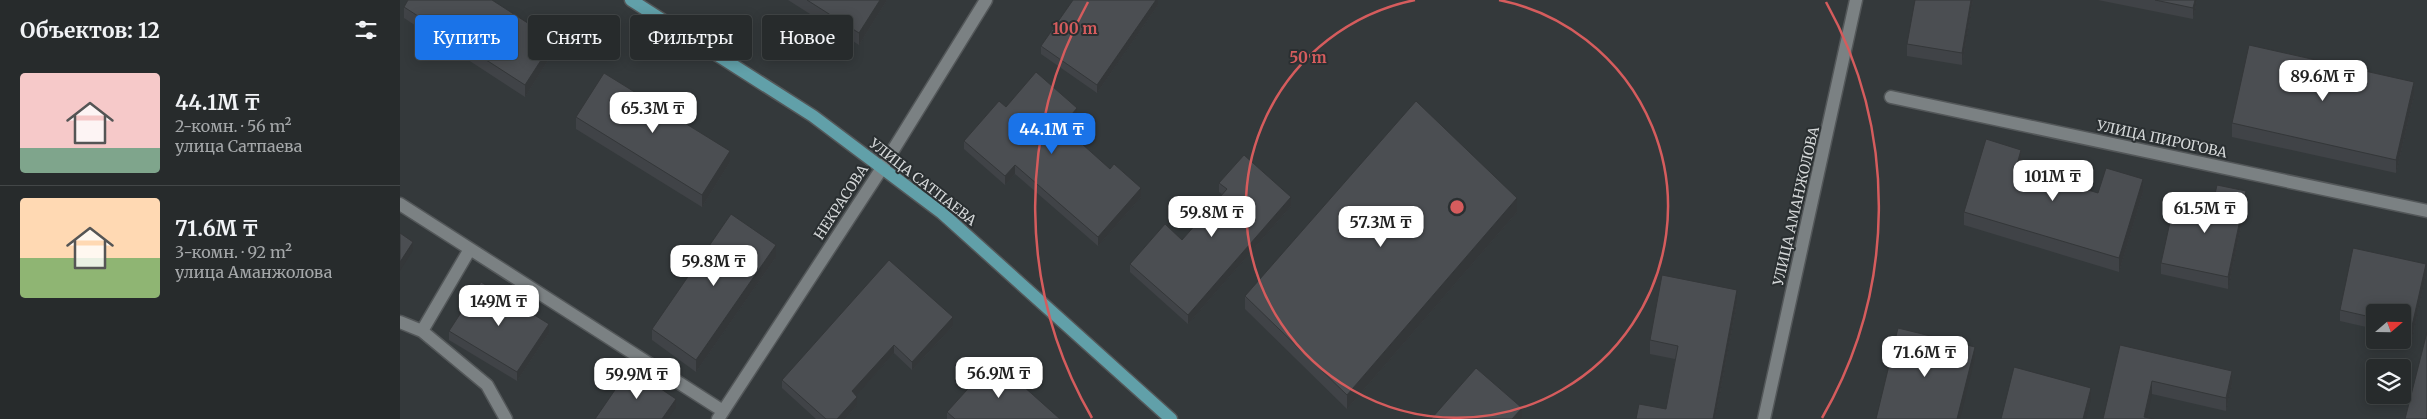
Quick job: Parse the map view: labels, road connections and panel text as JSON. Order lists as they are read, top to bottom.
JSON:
{
  "streets": {
    "main road": ["УЛИЦА САТПАЕВА"],
    "street": ["УЛИЦА ПИРОГОВА", "НЕКРАСОВА", "УЛИЦА АМАНЖОЛОВА"]
  },
  "crossings": [
    ["УЛИЦА САТПАЕВА", "НЕКРАСОВА"]
  ],
  "north": "right",
  "page": {
    "heading": "Объектов: 12",
    "chip": [
      "Купить",
      "Снять",
      "Фильтры",
      "Новое"
    ],
    "list": [
      {
        "name": "44.1M ₸",
        "note": "2-комн. · 56 m² · улица Сатпаева"
      },
      {
        "name": "71.6M ₸",
        "note": "3-комн. · 92 m² · улица Аманжолова"
      }
    ],
    "price": [
      "89.6M ₸",
      "65.3M ₸",
      "44.1M ₸",
      "101M ₸",
      "61.5M ₸",
      "59.8M ₸",
      "57.3M ₸",
      "59.8M ₸",
      "149M ₸",
      "71.6M ₸",
      "56.9M ₸",
      "59.9M ₸"
    ]
  },
  "rings": ["100 m", "50 m"]
}
